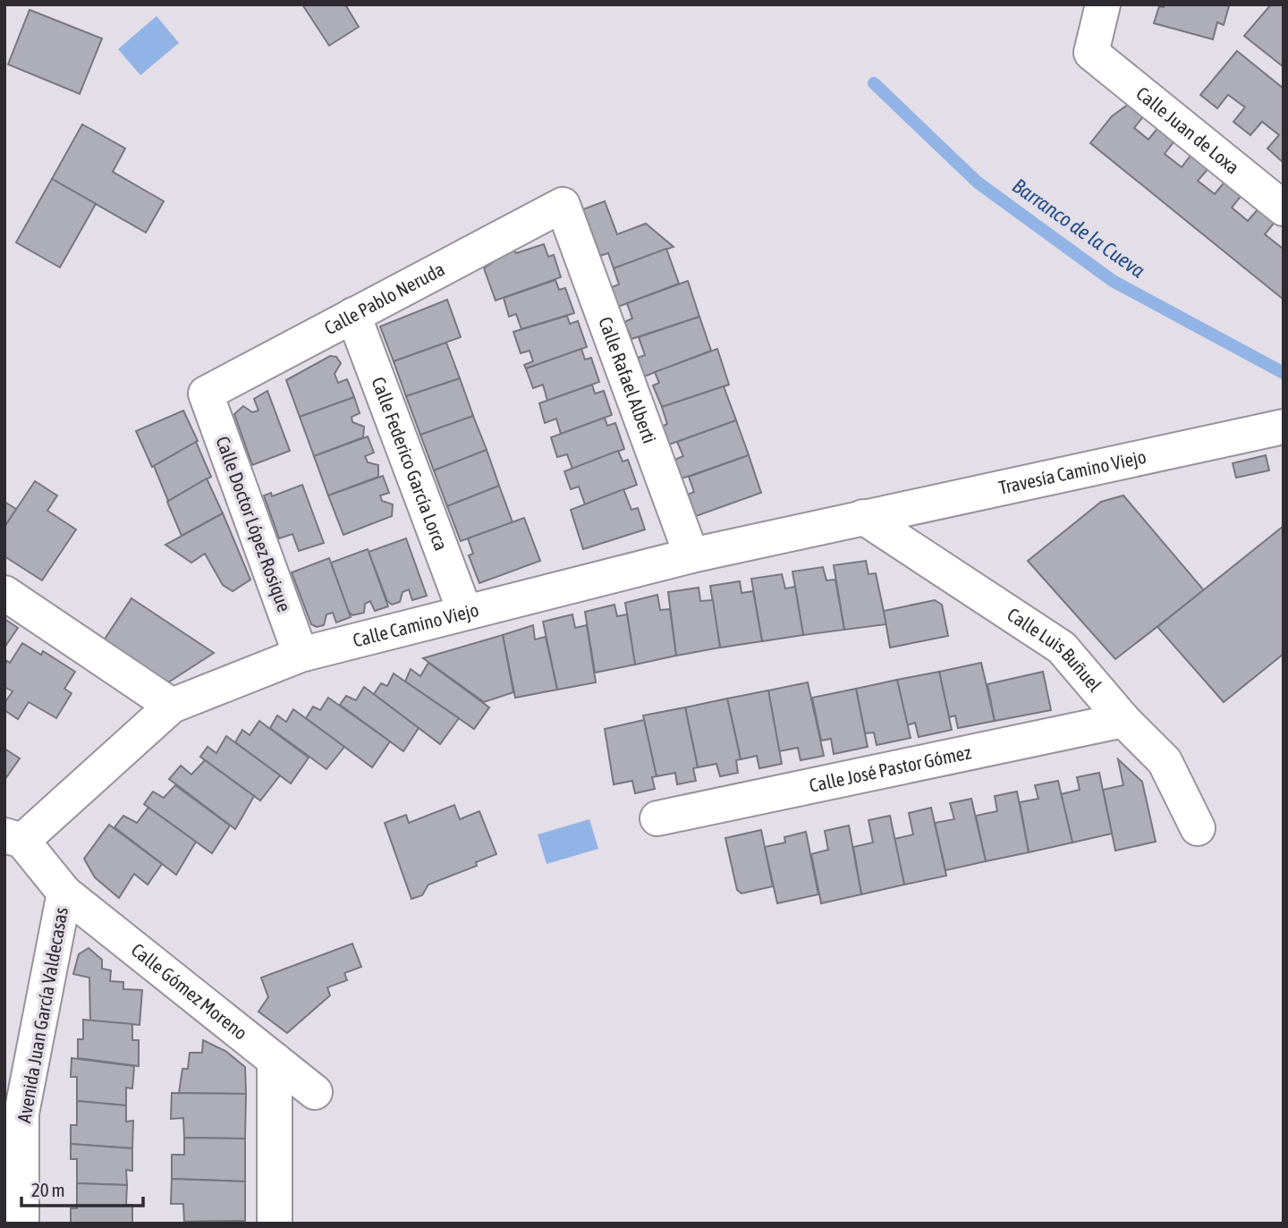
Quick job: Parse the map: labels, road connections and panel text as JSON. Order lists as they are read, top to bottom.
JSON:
{
  "streets": {
    "street": [
      "Calle Juan de Loxa",
      "Calle Pablo Neruda",
      "Calle Rafael Alberti",
      "Calle Federico García Lorca",
      "Travesía Camino Viejo",
      "Calle Doctor López Rosique",
      "Calle Camino Viejo",
      "Calle Luis Buñuel",
      "Calle José Pastor Gómez",
      "Calle Gómez Moreno",
      "Avenida Juan García Valdecasas"
    ]
  },
  "crossings": [
    ["Calle Pablo Neruda", "Calle Rafael Alberti"],
    ["Calle Pablo Neruda", "Calle Federico García Lorca"],
    ["Calle Pablo Neruda", "Calle Doctor López Rosique"],
    ["Calle Rafael Alberti", "Calle Camino Viejo"],
    ["Calle Federico García Lorca", "Calle Camino Viejo"],
    ["Travesía Camino Viejo", "Calle Camino Viejo"],
    ["Travesía Camino Viejo", "Calle Luis Buñuel"],
    ["Calle Doctor López Rosique", "Calle Camino Viejo"],
    ["Calle Camino Viejo", "Calle Luis Buñuel"],
    ["Calle Camino Viejo", "Avenida Juan García Valdecasas"],
    ["Calle Luis Buñuel", "Calle José Pastor Gómez"],
    ["Calle Gómez Moreno", "Avenida Juan García Valdecasas"]
  ],
  "water": ["Barranco de la Cueva"],
  "scale_bar": "20 m"
}
